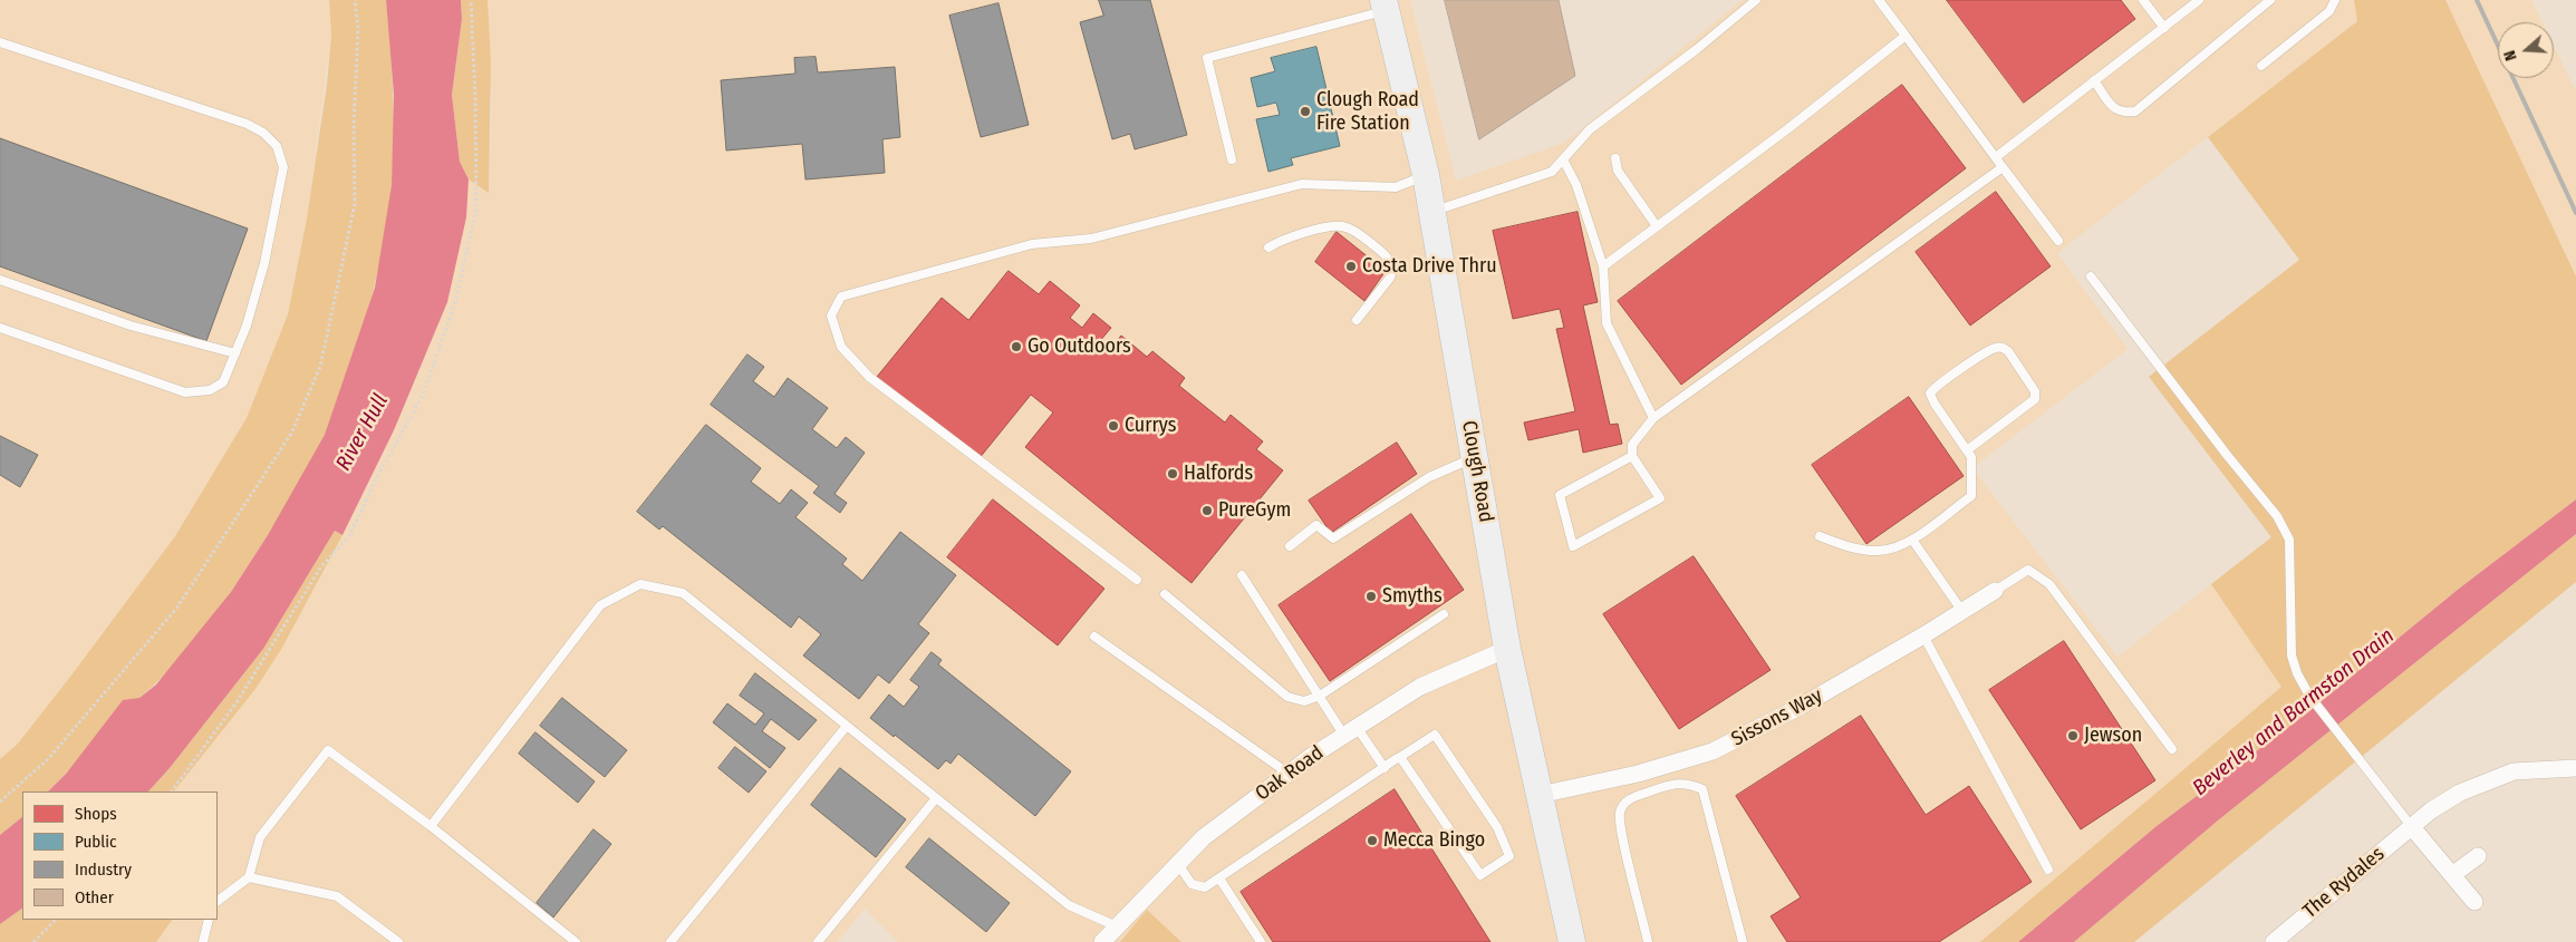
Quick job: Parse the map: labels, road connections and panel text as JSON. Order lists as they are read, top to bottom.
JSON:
{
  "streets": {
    "main road": ["Clough Road"],
    "street": ["Sissons Way", "Oak Road", "The Rydales"]
  },
  "crossings": [
    ["Clough Road", "Sissons Way"],
    ["Clough Road", "Oak Road"]
  ],
  "water": ["River Hull", "Beverley and Barmston Drain"],
  "places": [
    "Clough Road Fire Station",
    "Costa Drive Thru",
    "Go Outdoors",
    "Currys",
    "Halfords",
    "PureGym",
    "Smyths",
    "Jewson",
    "Mecca Bingo"
  ],
  "legend": [
    "Shops",
    "Public",
    "Industry",
    "Other"
  ],
  "north": "left"
}
